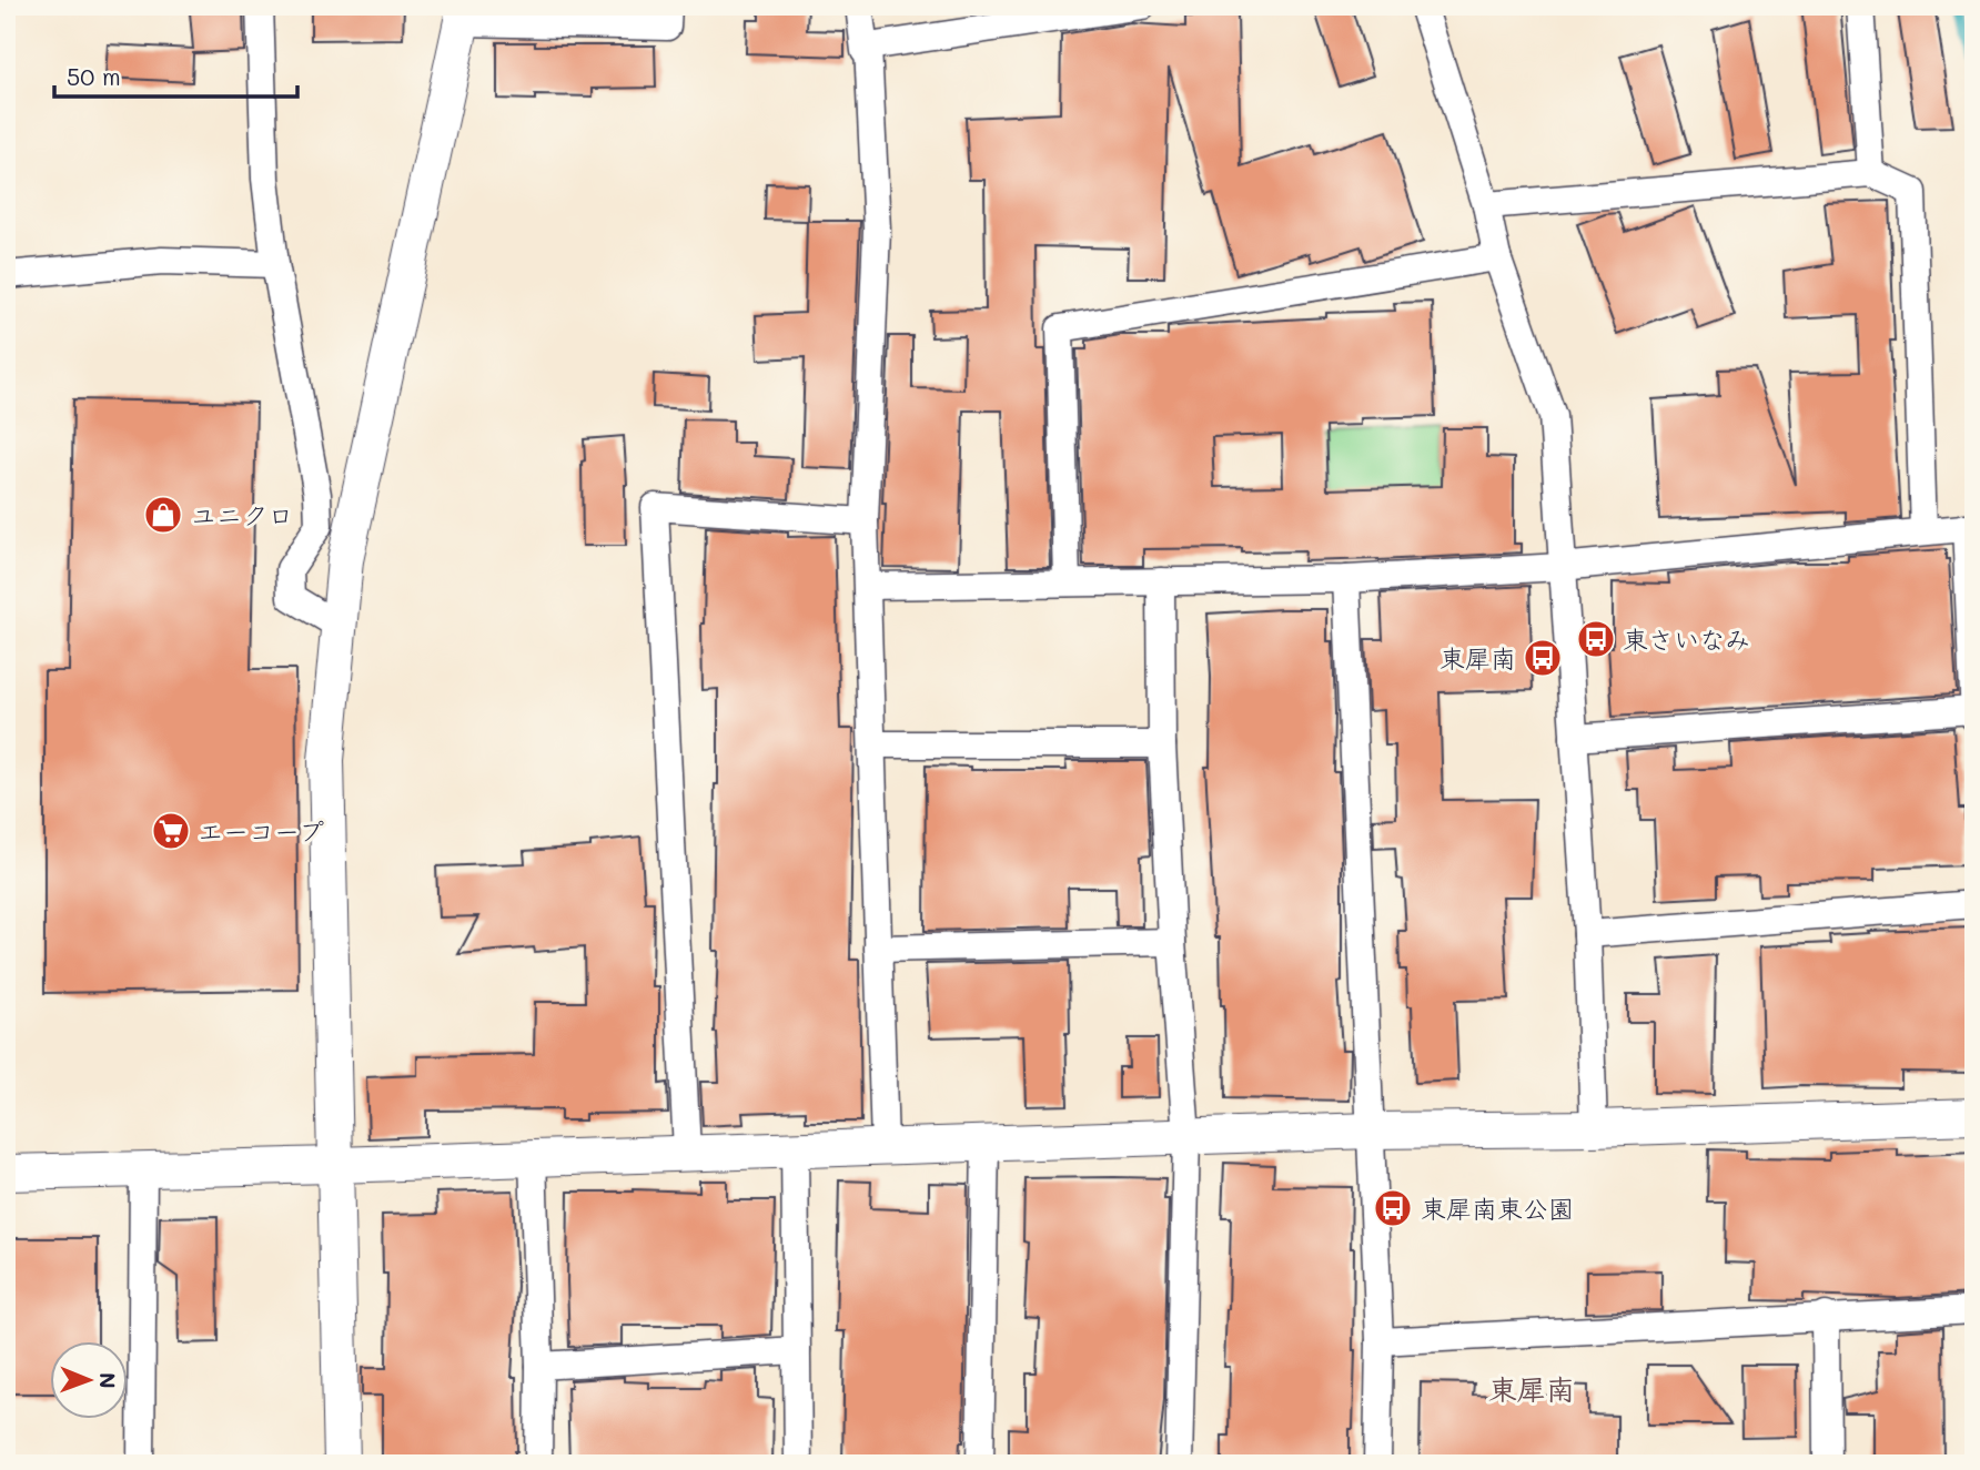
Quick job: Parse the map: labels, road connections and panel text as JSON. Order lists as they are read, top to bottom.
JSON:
{
  "districts": ["東犀南"],
  "places": {
    "shop": ["ユニクロ"],
    "bus stop": ["東さいなみ", "東犀南", "東犀南東公園"],
    "supermarket": ["エーコープ"]
  },
  "scale_bar": "50 m",
  "north": "right"
}
